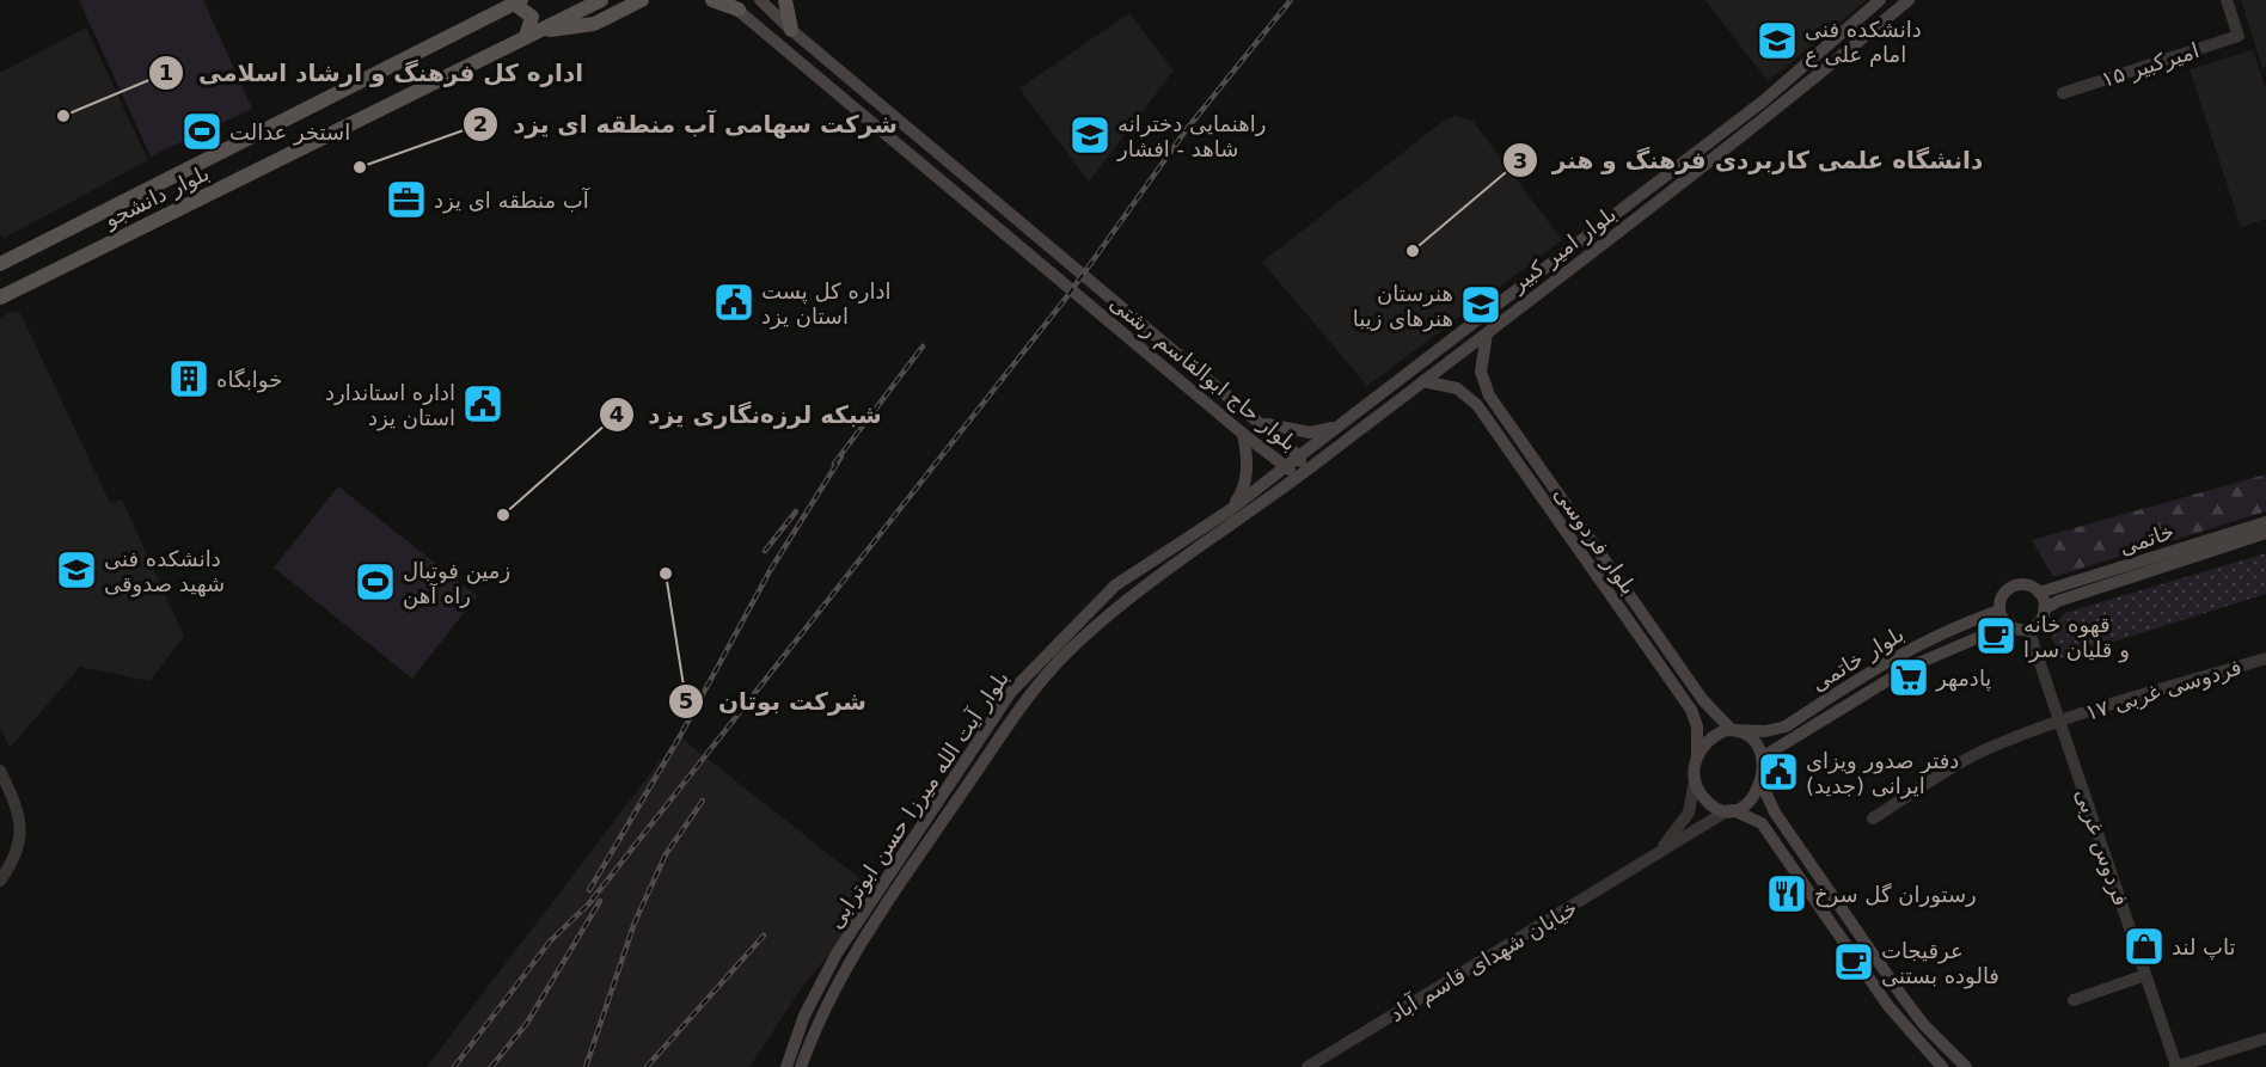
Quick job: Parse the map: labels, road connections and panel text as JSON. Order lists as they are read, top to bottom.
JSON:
{
  "streets": {
    "main road": [
      "بلوار دانشجو",
      "بلوار امیر کبیر",
      "بلوار حاج ابوالقاسم رشتی",
      "خاتمی",
      "بلوار فردوسی",
      "بلوار خاتمی",
      "بلوار آیت الله میرزا حسن ابوترابی"
    ],
    "street": [
      "امیرکبیر ۱۵",
      "فردوسی غربی ۱۷",
      "فردوس غربی",
      "خیابان شهدای قاسم آباد"
    ]
  },
  "crossings": [
    ["بلوار امیر کبیر", "بلوار حاج ابوالقاسم رشتی"],
    ["بلوار امیر کبیر", "بلوار فردوسی"],
    ["بلوار امیر کبیر", "بلوار آیت الله میرزا حسن ابوترابی"],
    ["خاتمی", "بلوار خاتمی"],
    ["خاتمی", "فردوس غربی"],
    ["بلوار فردوسی", "بلوار خاتمی"],
    ["بلوار فردوسی", "خیابان شهدای قاسم آباد"],
    ["بلوار خاتمی", "فردوس غربی"],
    ["بلوار خاتمی", "خیابان شهدای قاسم آباد"],
    ["فردوسی غربی ۱۷", "فردوس غربی"]
  ],
  "places": {
    "school or university": [
      "دانشکده فنی امام علی ع",
      "راهنمایی دخترانه شاهد - افشار",
      "هنرستان هنرهای زیبا",
      "دانشکده فنی شهید صدوقی"
    ],
    "other": [
      "اداره کل فرهنگ و ارشاد اسلامی",
      "شرکت سهامی آب منطقه ای یزد",
      "دانشگاه علمی کاربردی فرهنگ و هنر",
      "شبکه لرزه‌نگاری یزد",
      "شرکت بوتان"
    ],
    "sports": ["استخر عدالت", "زمین فوتبال راه آهن"],
    "office": ["آب منطقه ای یزد"],
    "public building": ["اداره کل پست استان یزد", "اداره استاندارد استان یزد", "دفتر صدور ویزای ایرانی (جدید)"],
    "building": ["خوابگاه"],
    "cafe": ["قهوه خانه و قلیان سرا", "عرقیجات فالوده بستنی"],
    "supermarket": ["پادمهر"],
    "restaurant": ["رستوران گل سرخ"],
    "shop": ["تاپ لند"]
  }
}
